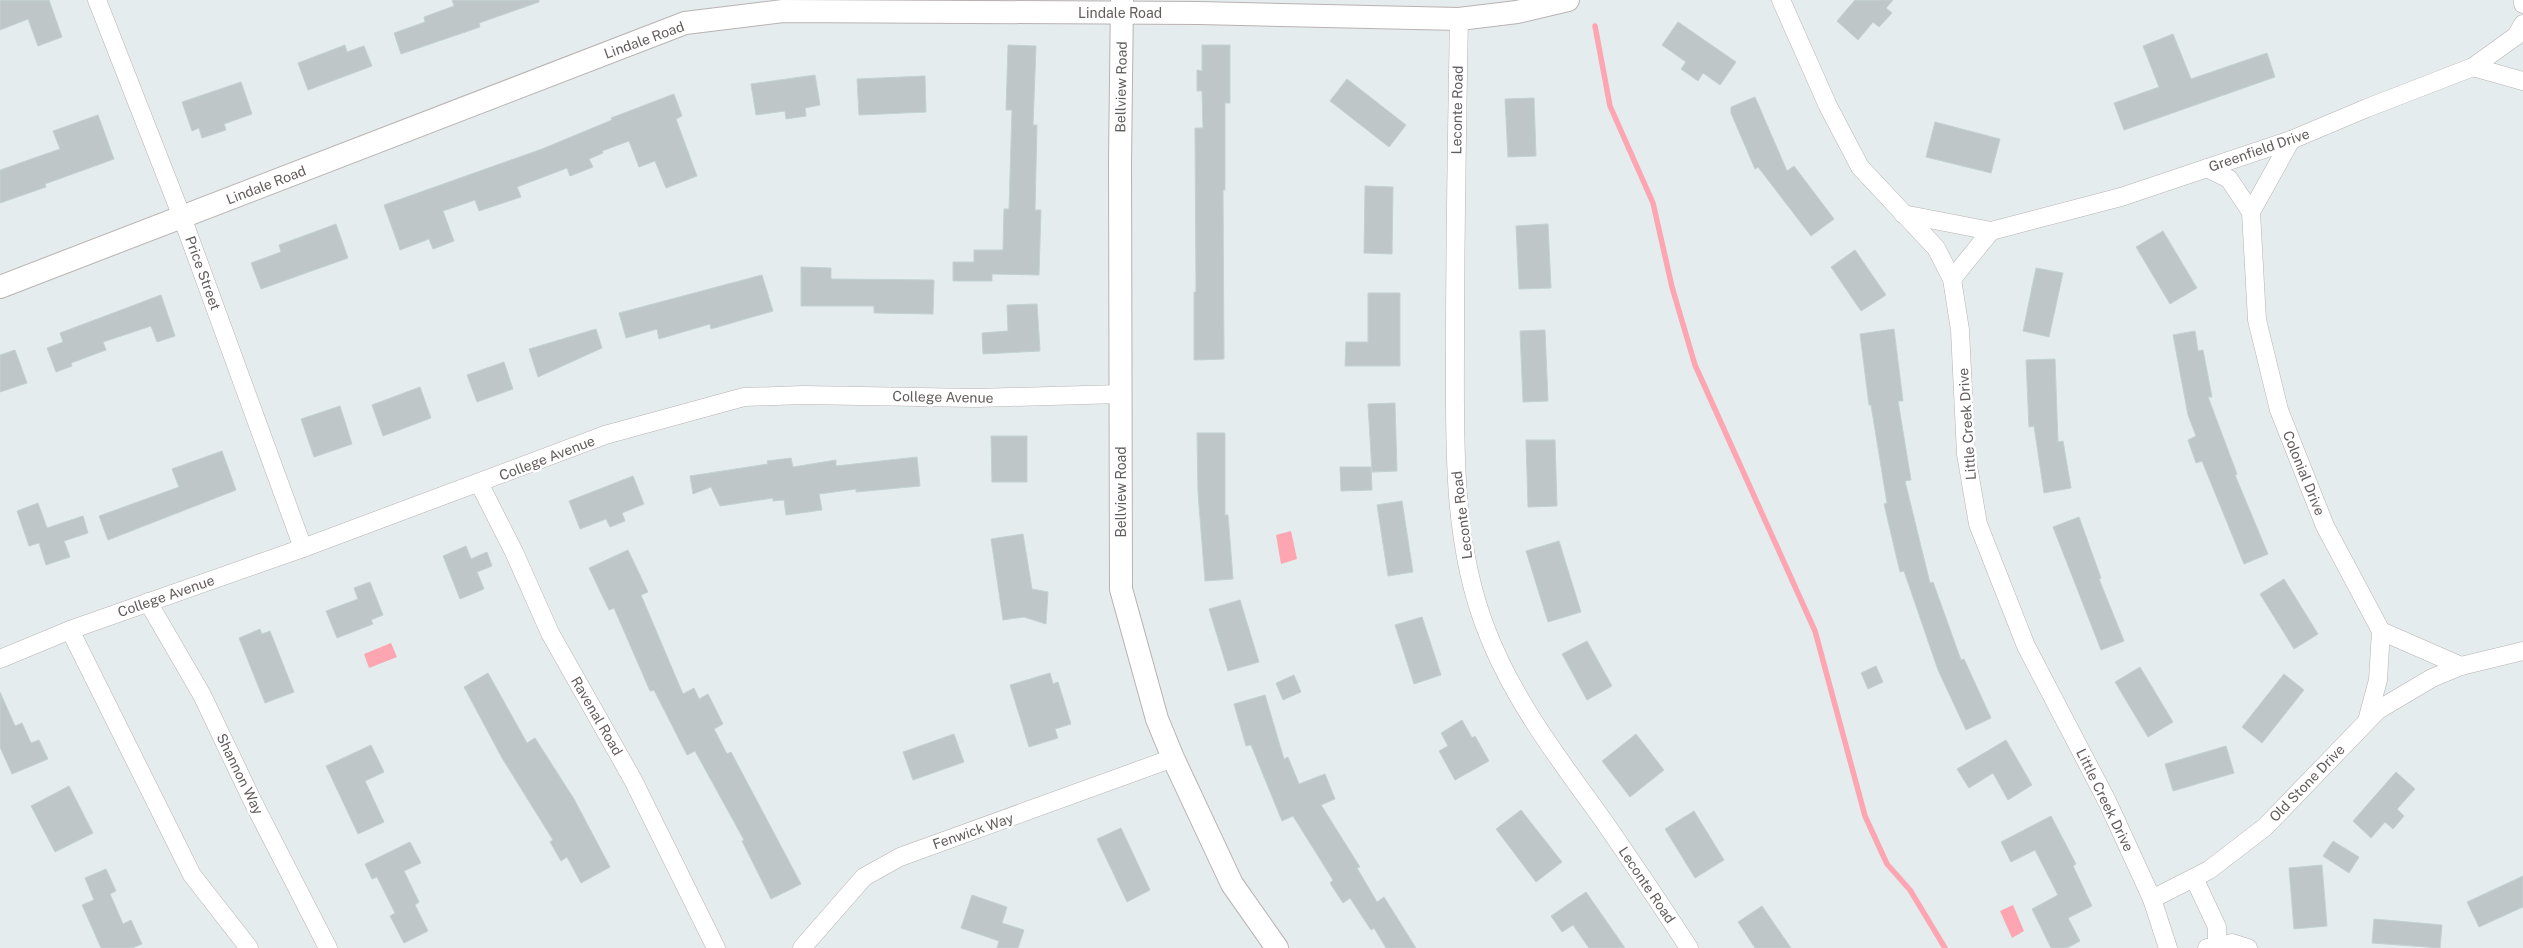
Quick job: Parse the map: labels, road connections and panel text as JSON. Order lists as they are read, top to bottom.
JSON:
{
  "streets": {
    "street": [
      "Lindale Road",
      "Bellview Road",
      "Leconte Road",
      "Greenfield Drive",
      "Price Street",
      "College Avenue",
      "Little Creek Drive",
      "Colonial Drive",
      "Ravenal Road",
      "Shannon Way",
      "Old Stone Drive",
      "Fenwick Way"
    ]
  },
  "crossings": [
    ["Lindale Road", "Bellview Road"],
    ["Lindale Road", "Leconte Road"],
    ["Lindale Road", "Price Street"],
    ["Bellview Road", "College Avenue"],
    ["Bellview Road", "Fenwick Way"],
    ["Greenfield Drive", "Little Creek Drive"],
    ["Price Street", "College Avenue"],
    ["College Avenue", "Ravenal Road"],
    ["College Avenue", "Shannon Way"],
    ["Little Creek Drive", "Old Stone Drive"]
  ]
}
